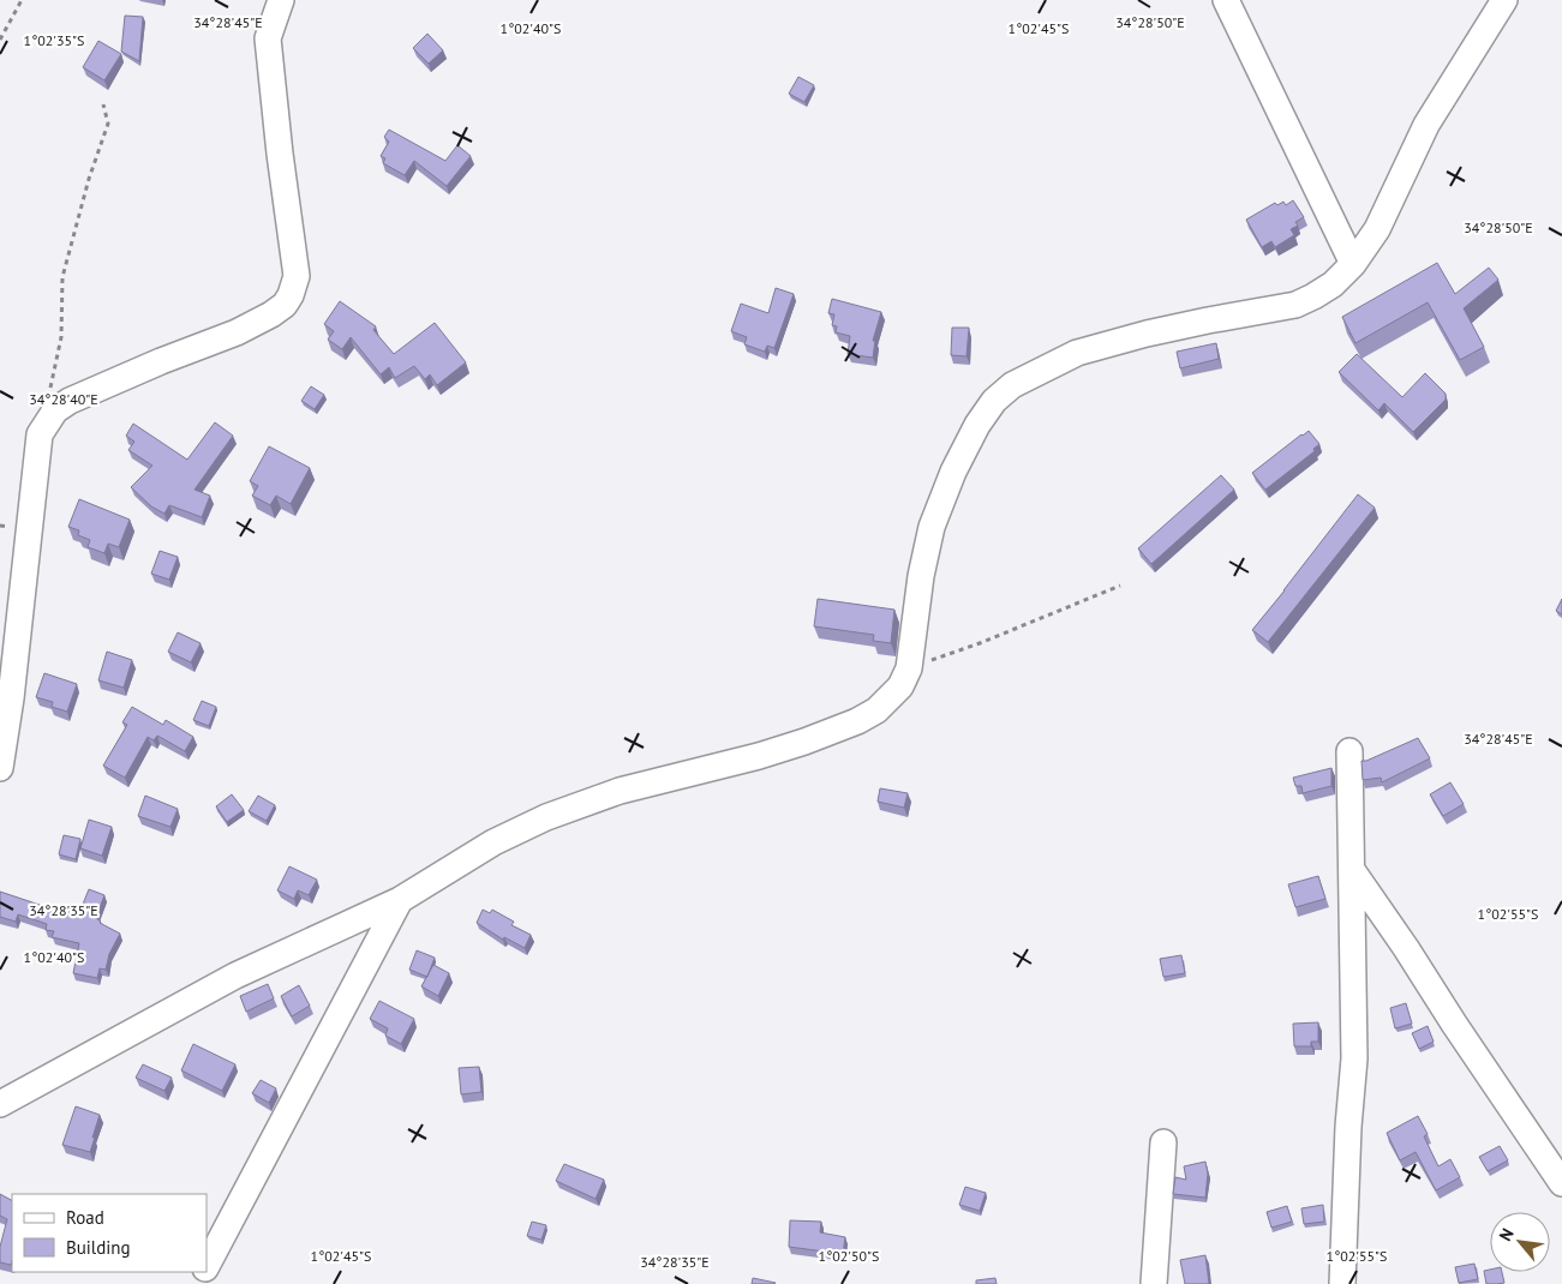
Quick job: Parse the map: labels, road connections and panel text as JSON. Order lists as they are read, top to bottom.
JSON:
{
  "legend": ["Road", "Building"],
  "north": "top left",
  "coordinates": [
    "34°28'45\"E",
    "34°28'50\"E",
    "1°02'40\"S",
    "1°02'45\"S",
    "1°02'35\"S",
    "34°28'40\"E",
    "34°28'35\"E",
    "1°02'55\"S",
    "1°02'50\"S"
  ]
}
